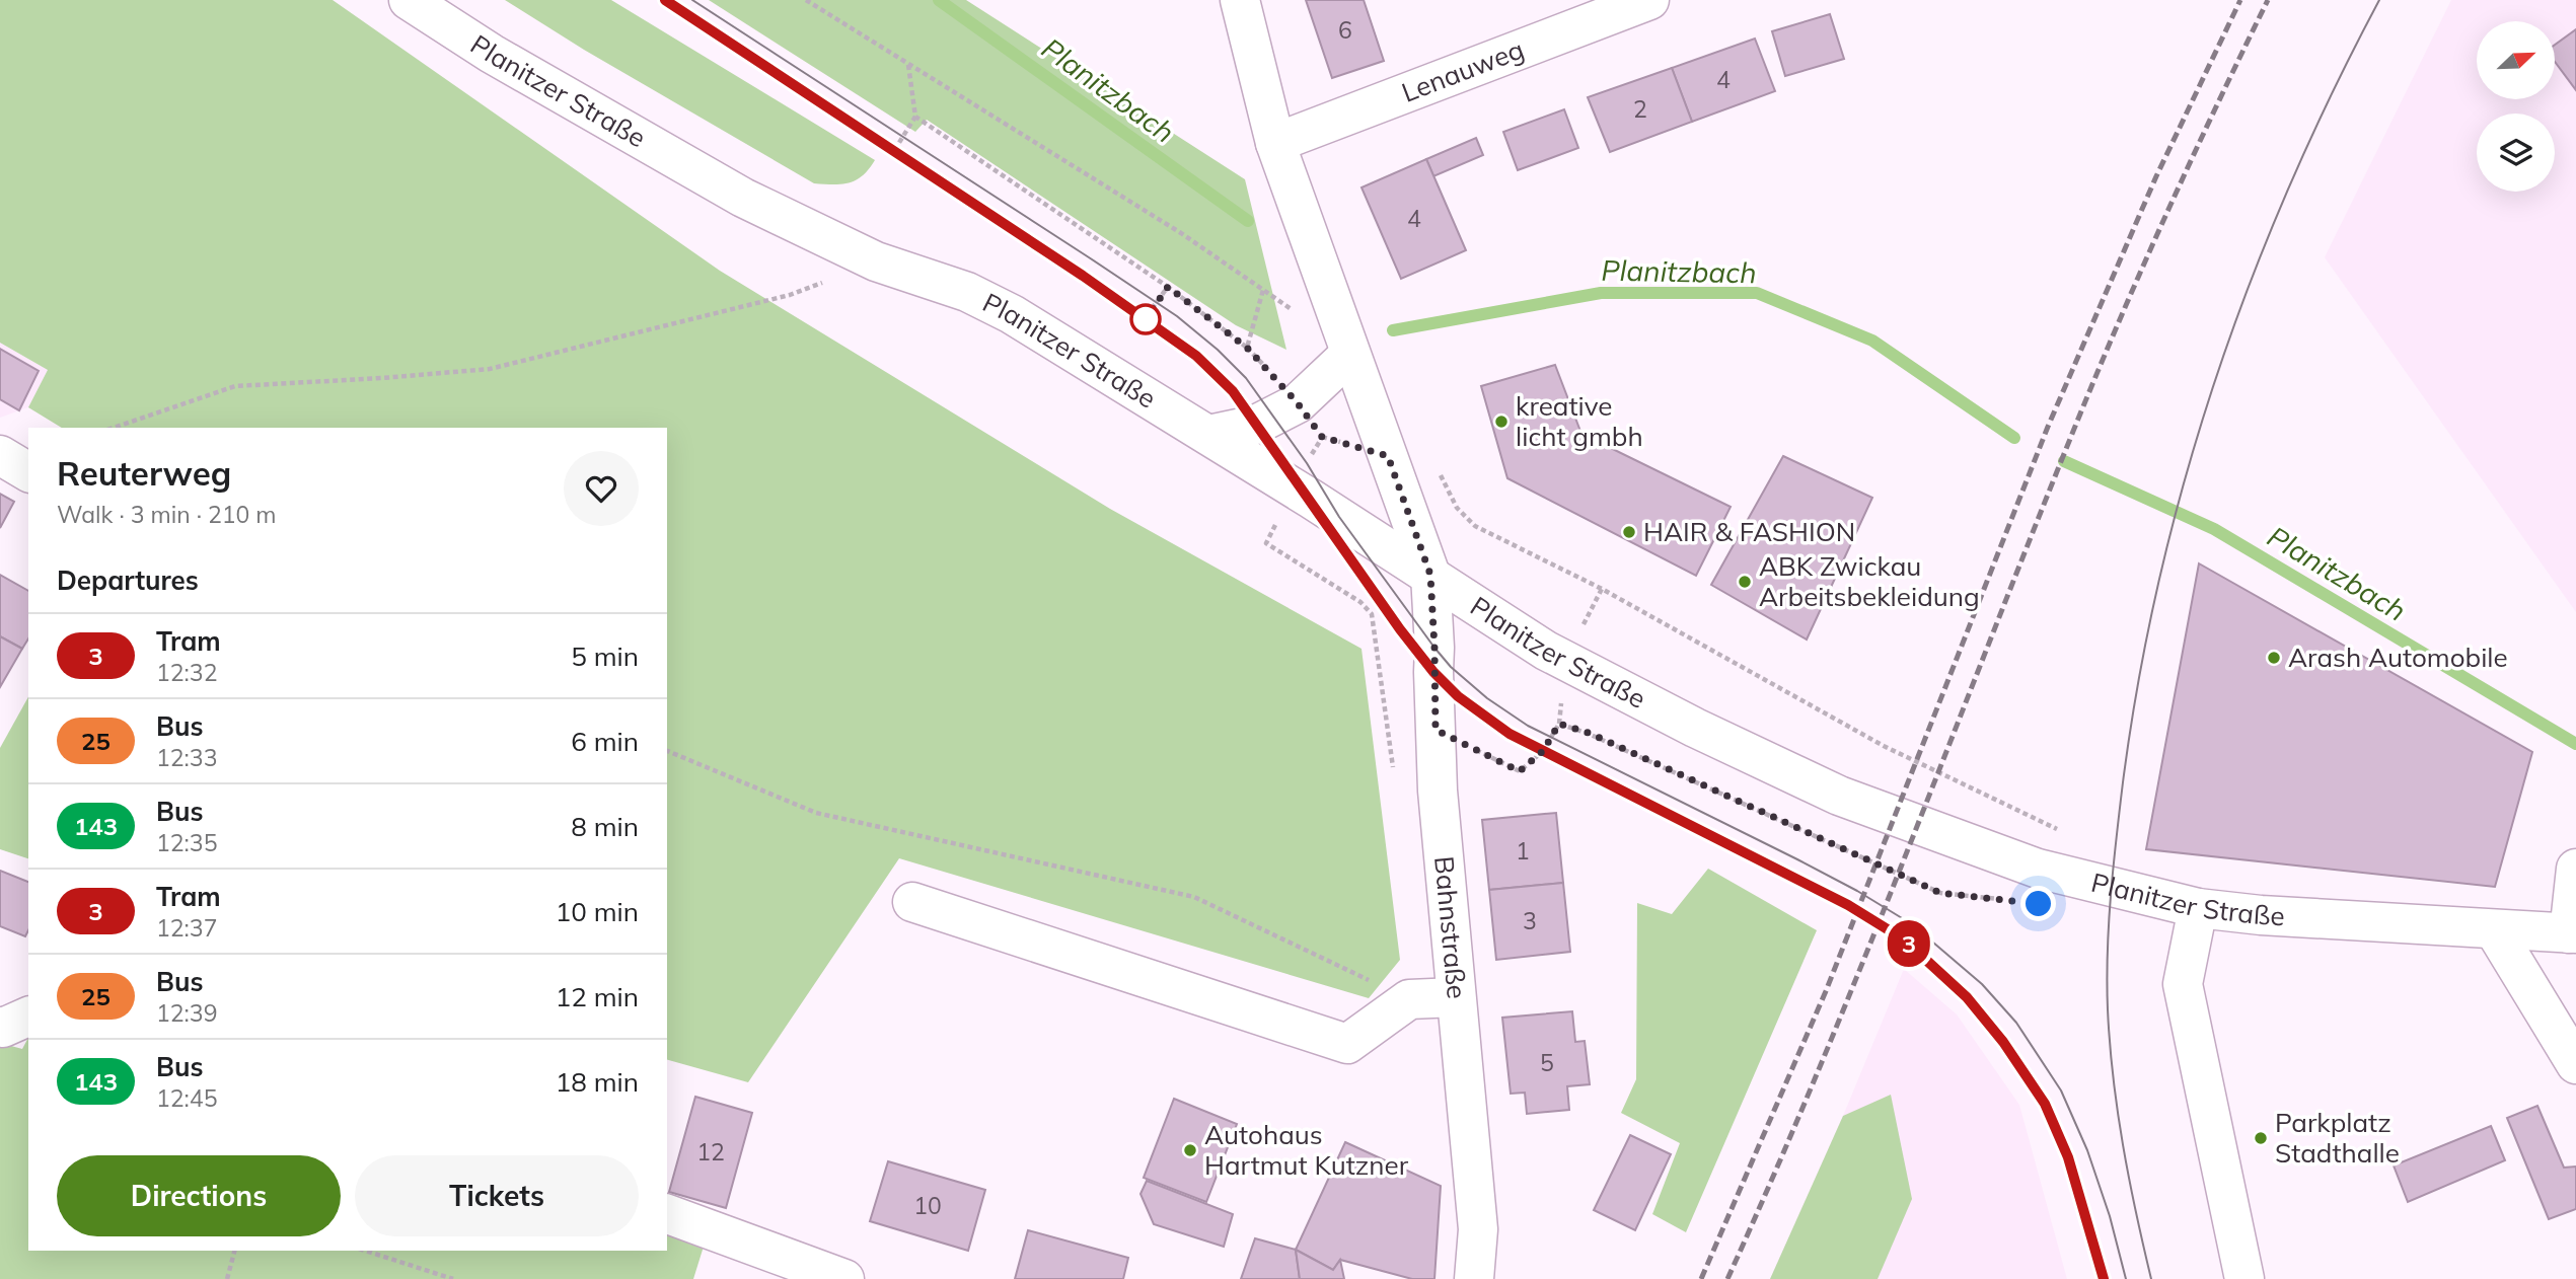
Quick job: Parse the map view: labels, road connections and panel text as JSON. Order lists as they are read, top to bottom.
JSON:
{
  "streets": {
    "main road": ["Lenauweg", "Planitzer Straße", "Bahnstraße"]
  },
  "crossings": [
    ["Lenauweg", "Bahnstraße"],
    ["Planitzer Straße", "Bahnstraße"]
  ],
  "water": ["Planitzbach"],
  "places": [
    "kreative licht gmbh",
    "HAIR & FASHION",
    "ABK Zwickau Arbeitsbekleidung",
    "Arash Automobile",
    "Parkplatz Stadthalle",
    "Autohaus Hartmut Kutzner"
  ],
  "lines": ["tram line 3"],
  "house_numbers": [
    "6",
    "4",
    "2",
    "4",
    "1",
    "3",
    "5",
    "12",
    "10"
  ],
  "north": "top right",
  "page": {
    "on_map": "3",
    "heading": [
      ["Reuterweg", "Walk · 3 min · 210 m"],
      "Departures"
    ],
    "list": [
      {
        "mark": "3",
        "name": "Tram",
        "note": "12:32",
        "value": "5 min"
      },
      {
        "mark": "25",
        "name": "Bus",
        "note": "12:33",
        "value": "6 min"
      },
      {
        "mark": "143",
        "name": "Bus",
        "note": "12:35",
        "value": "8 min"
      },
      {
        "mark": "3",
        "name": "Tram",
        "note": "12:37",
        "value": "10 min"
      },
      {
        "mark": "25",
        "name": "Bus",
        "note": "12:39",
        "value": "12 min"
      },
      {
        "mark": "143",
        "name": "Bus",
        "note": "12:45",
        "value": "18 min"
      }
    ],
    "buttons": ["Directions", "Tickets"]
  }
}
